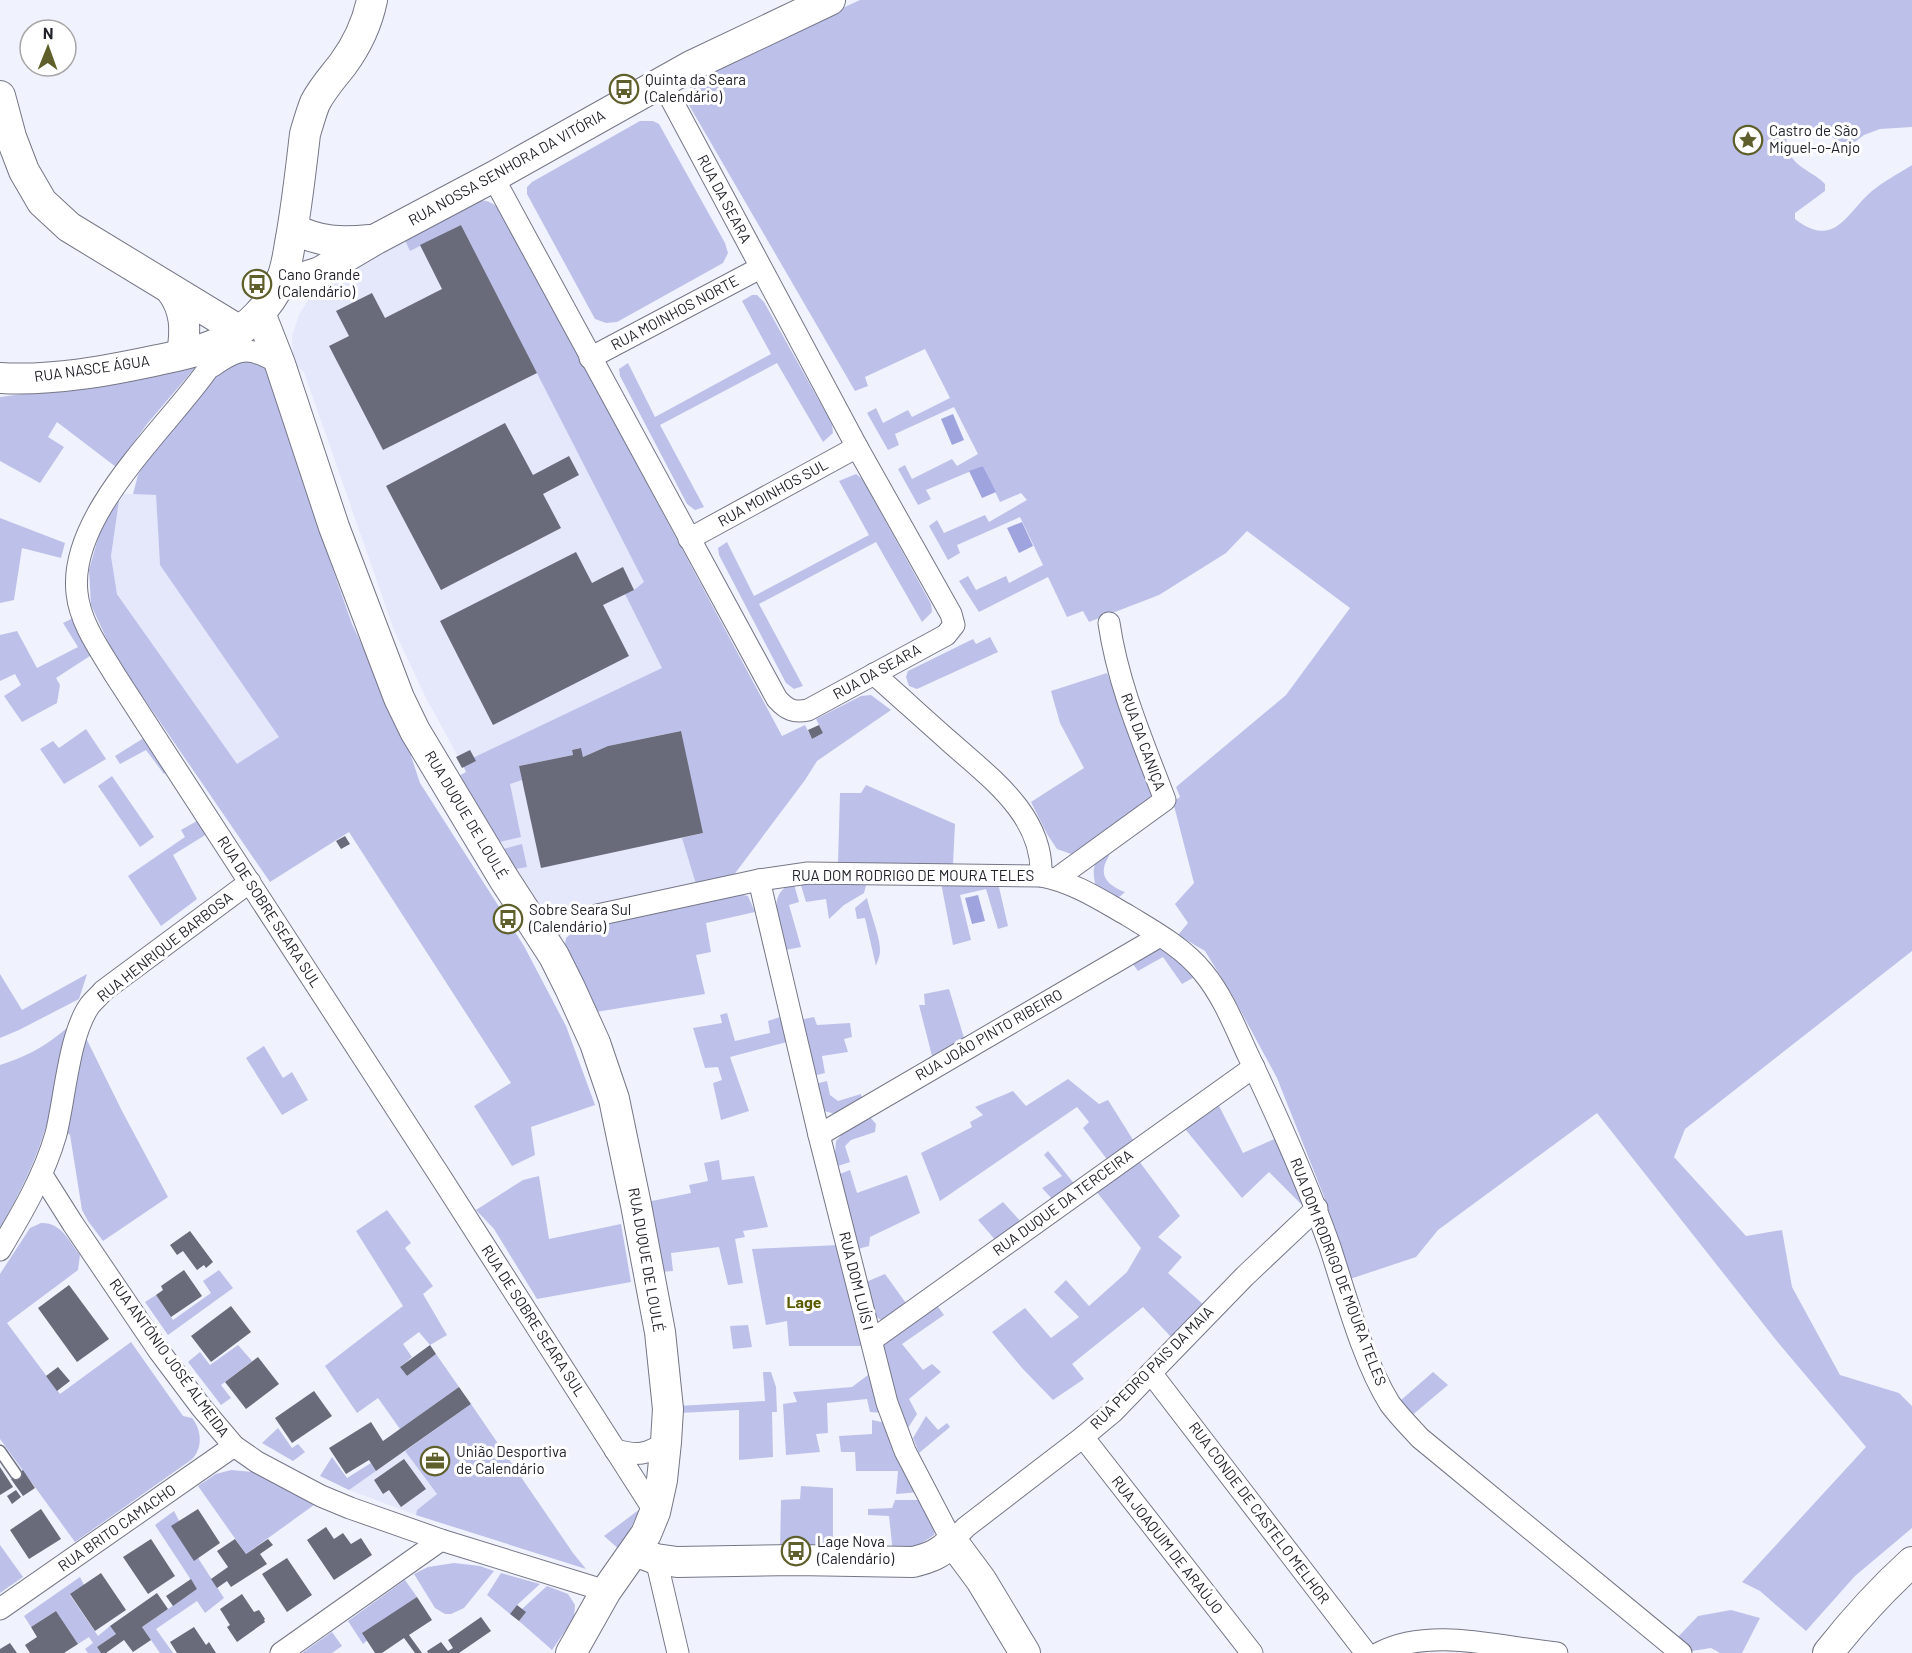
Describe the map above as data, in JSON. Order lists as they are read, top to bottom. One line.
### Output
{"streets":{"street":["RUA NOSSA SENHORA DA VITÓRIA","RUA DA SEARA","RUA MOINHOS NORTE","RUA NASCE ÁGUA","RUA MOINHOS SUL","RUA DA CANIÇA","RUA DUQUE DE LOULÉ","RUA DOM RODRIGO DE MOURA TELES","RUA DE SOBRE SEARA SUL","RUA HENRIQUE BARBOSA","RUA JOÃO PINTO RIBEIRO","RUA DUQUE DA TERCEIRA","RUA DOM LUÍS I","RUA ANTÓNIO JOSÉ ALMEIDA","RUA PEDRO PAIS DA MAIA","RUA CONDE DE CASTELO MELHOR","RUA BRITO CAMACHO","RUA JOAQUIM DE ARAÚJO"]},"crossings":[["RUA NOSSA SENHORA DA VITÓRIA","RUA DA SEARA"],["RUA DA SEARA","RUA MOINHOS NORTE"],["RUA DA SEARA","RUA MOINHOS SUL"],["RUA NASCE ÁGUA","RUA DUQUE DE LOULÉ"],["RUA NASCE ÁGUA","RUA DE SOBRE SEARA SUL"],["RUA DA CANIÇA","RUA DOM RODRIGO DE MOURA TELES"],["RUA DUQUE DE LOULÉ","RUA DOM RODRIGO DE MOURA TELES"],["RUA DUQUE DE LOULÉ","RUA DE SOBRE SEARA SUL"],["RUA DUQUE DE LOULÉ","RUA ANTÓNIO JOSÉ ALMEIDA"],["RUA DOM RODRIGO DE MOURA TELES","RUA JOÃO PINTO RIBEIRO"],["RUA DOM RODRIGO DE MOURA TELES","RUA DUQUE DA TERCEIRA"],["RUA DOM RODRIGO DE MOURA TELES","RUA DOM LUÍS I"],["RUA DOM RODRIGO DE MOURA TELES","RUA PEDRO PAIS DA MAIA"],["RUA DE SOBRE SEARA SUL","RUA HENRIQUE BARBOSA"],["RUA HENRIQUE BARBOSA","RUA ANTÓNIO JOSÉ ALMEIDA"],["RUA JOÃO PINTO RIBEIRO","RUA DOM LUÍS I"],["RUA DUQUE DA TERCEIRA","RUA DOM LUÍS I"],["RUA DOM LUÍS I","RUA PEDRO PAIS DA MAIA"],["RUA ANTÓNIO JOSÉ ALMEIDA","RUA BRITO CAMACHO"],["RUA PEDRO PAIS DA MAIA","RUA CONDE DE CASTELO MELHOR"],["RUA PEDRO PAIS DA MAIA","RUA JOAQUIM DE ARAÚJO"]],"districts":["Lage"],"places":{"bus stop":["Quinta da Seara (Calendário)","Cano Grande (Calendário)","Sobre Seara Sul (Calendário)","Lage Nova (Calendário)"],"place":["Castro de São Miguel-o-Anjo"],"office":["União Desportiva de Calendário"]},"north":"top"}
